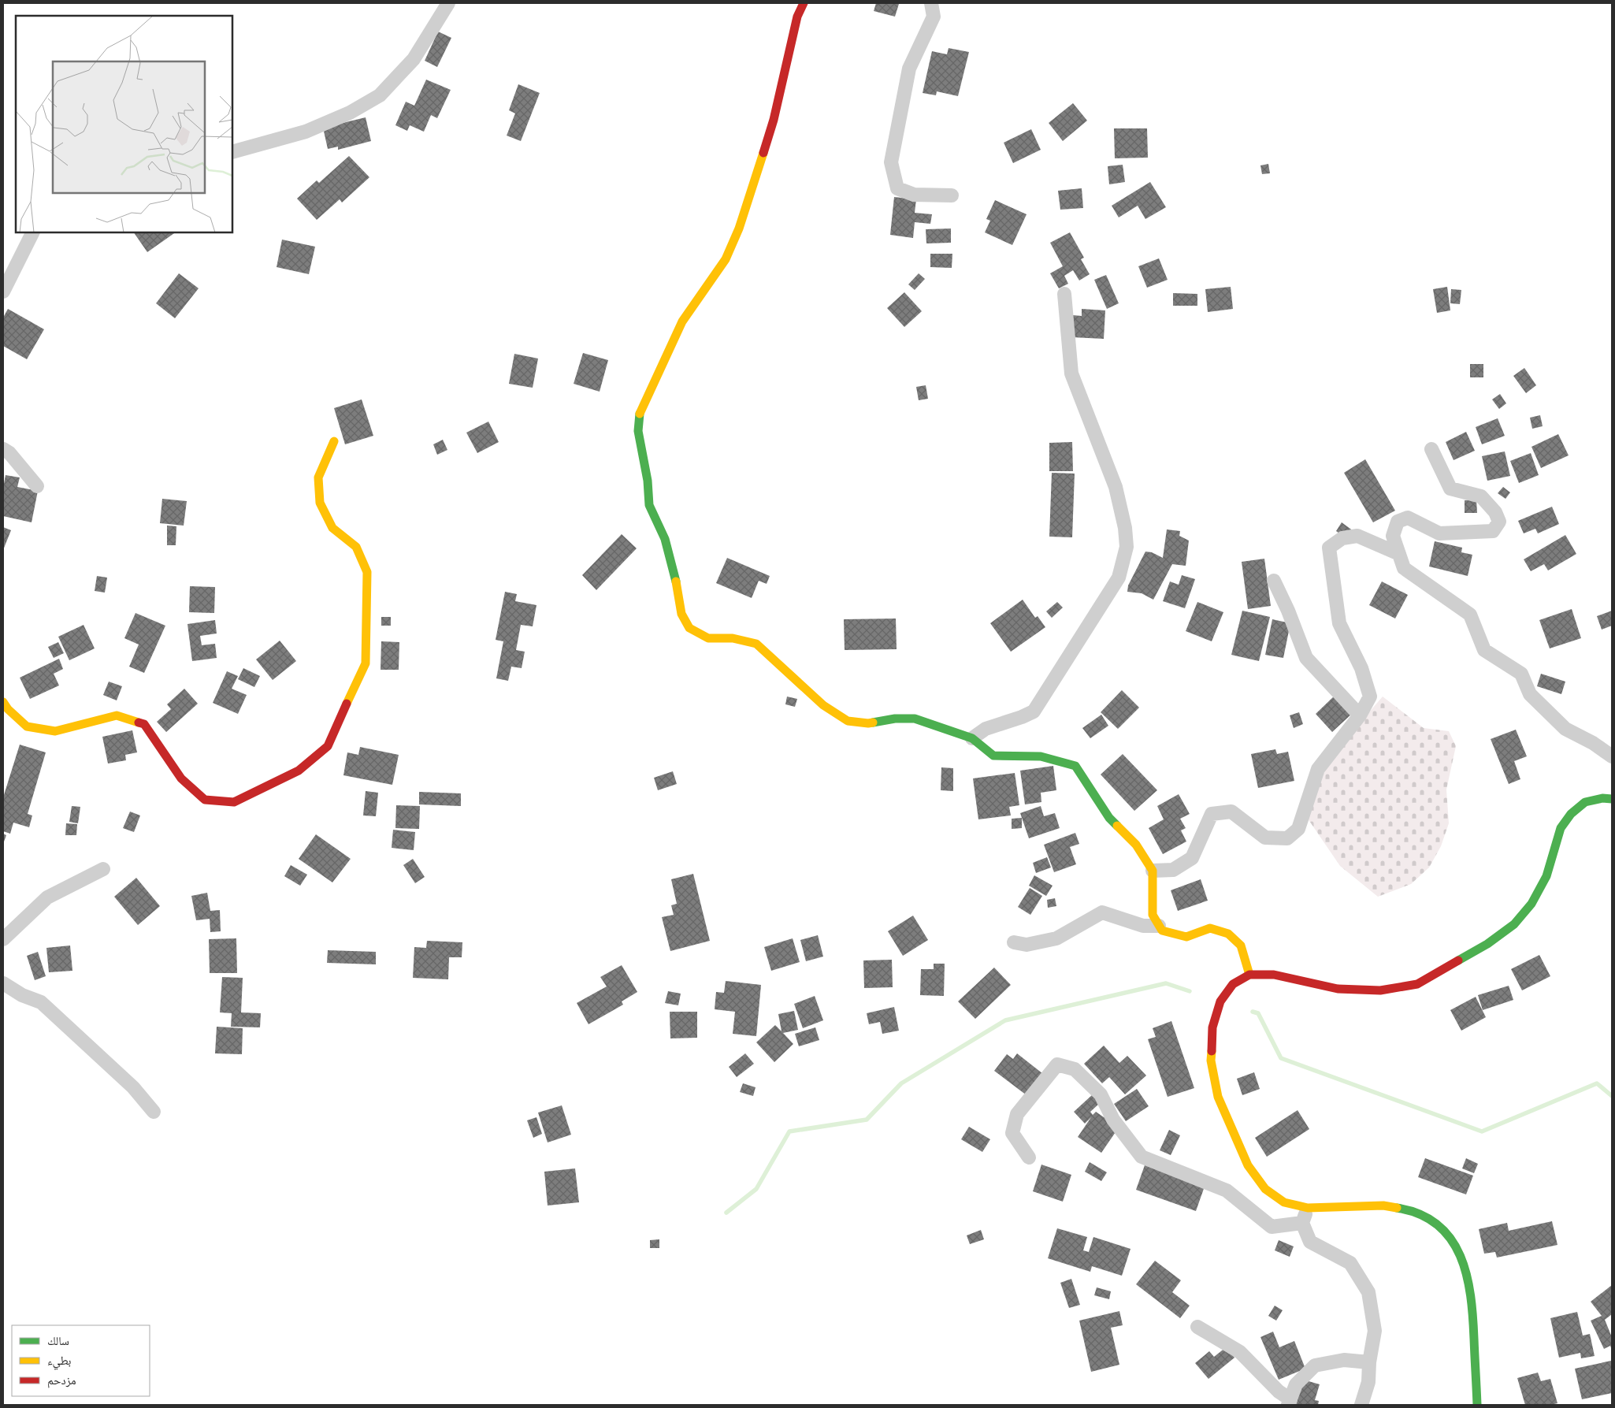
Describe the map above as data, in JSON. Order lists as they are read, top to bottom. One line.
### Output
{"legend":["سالك","بطيء","مزدحم"]}
